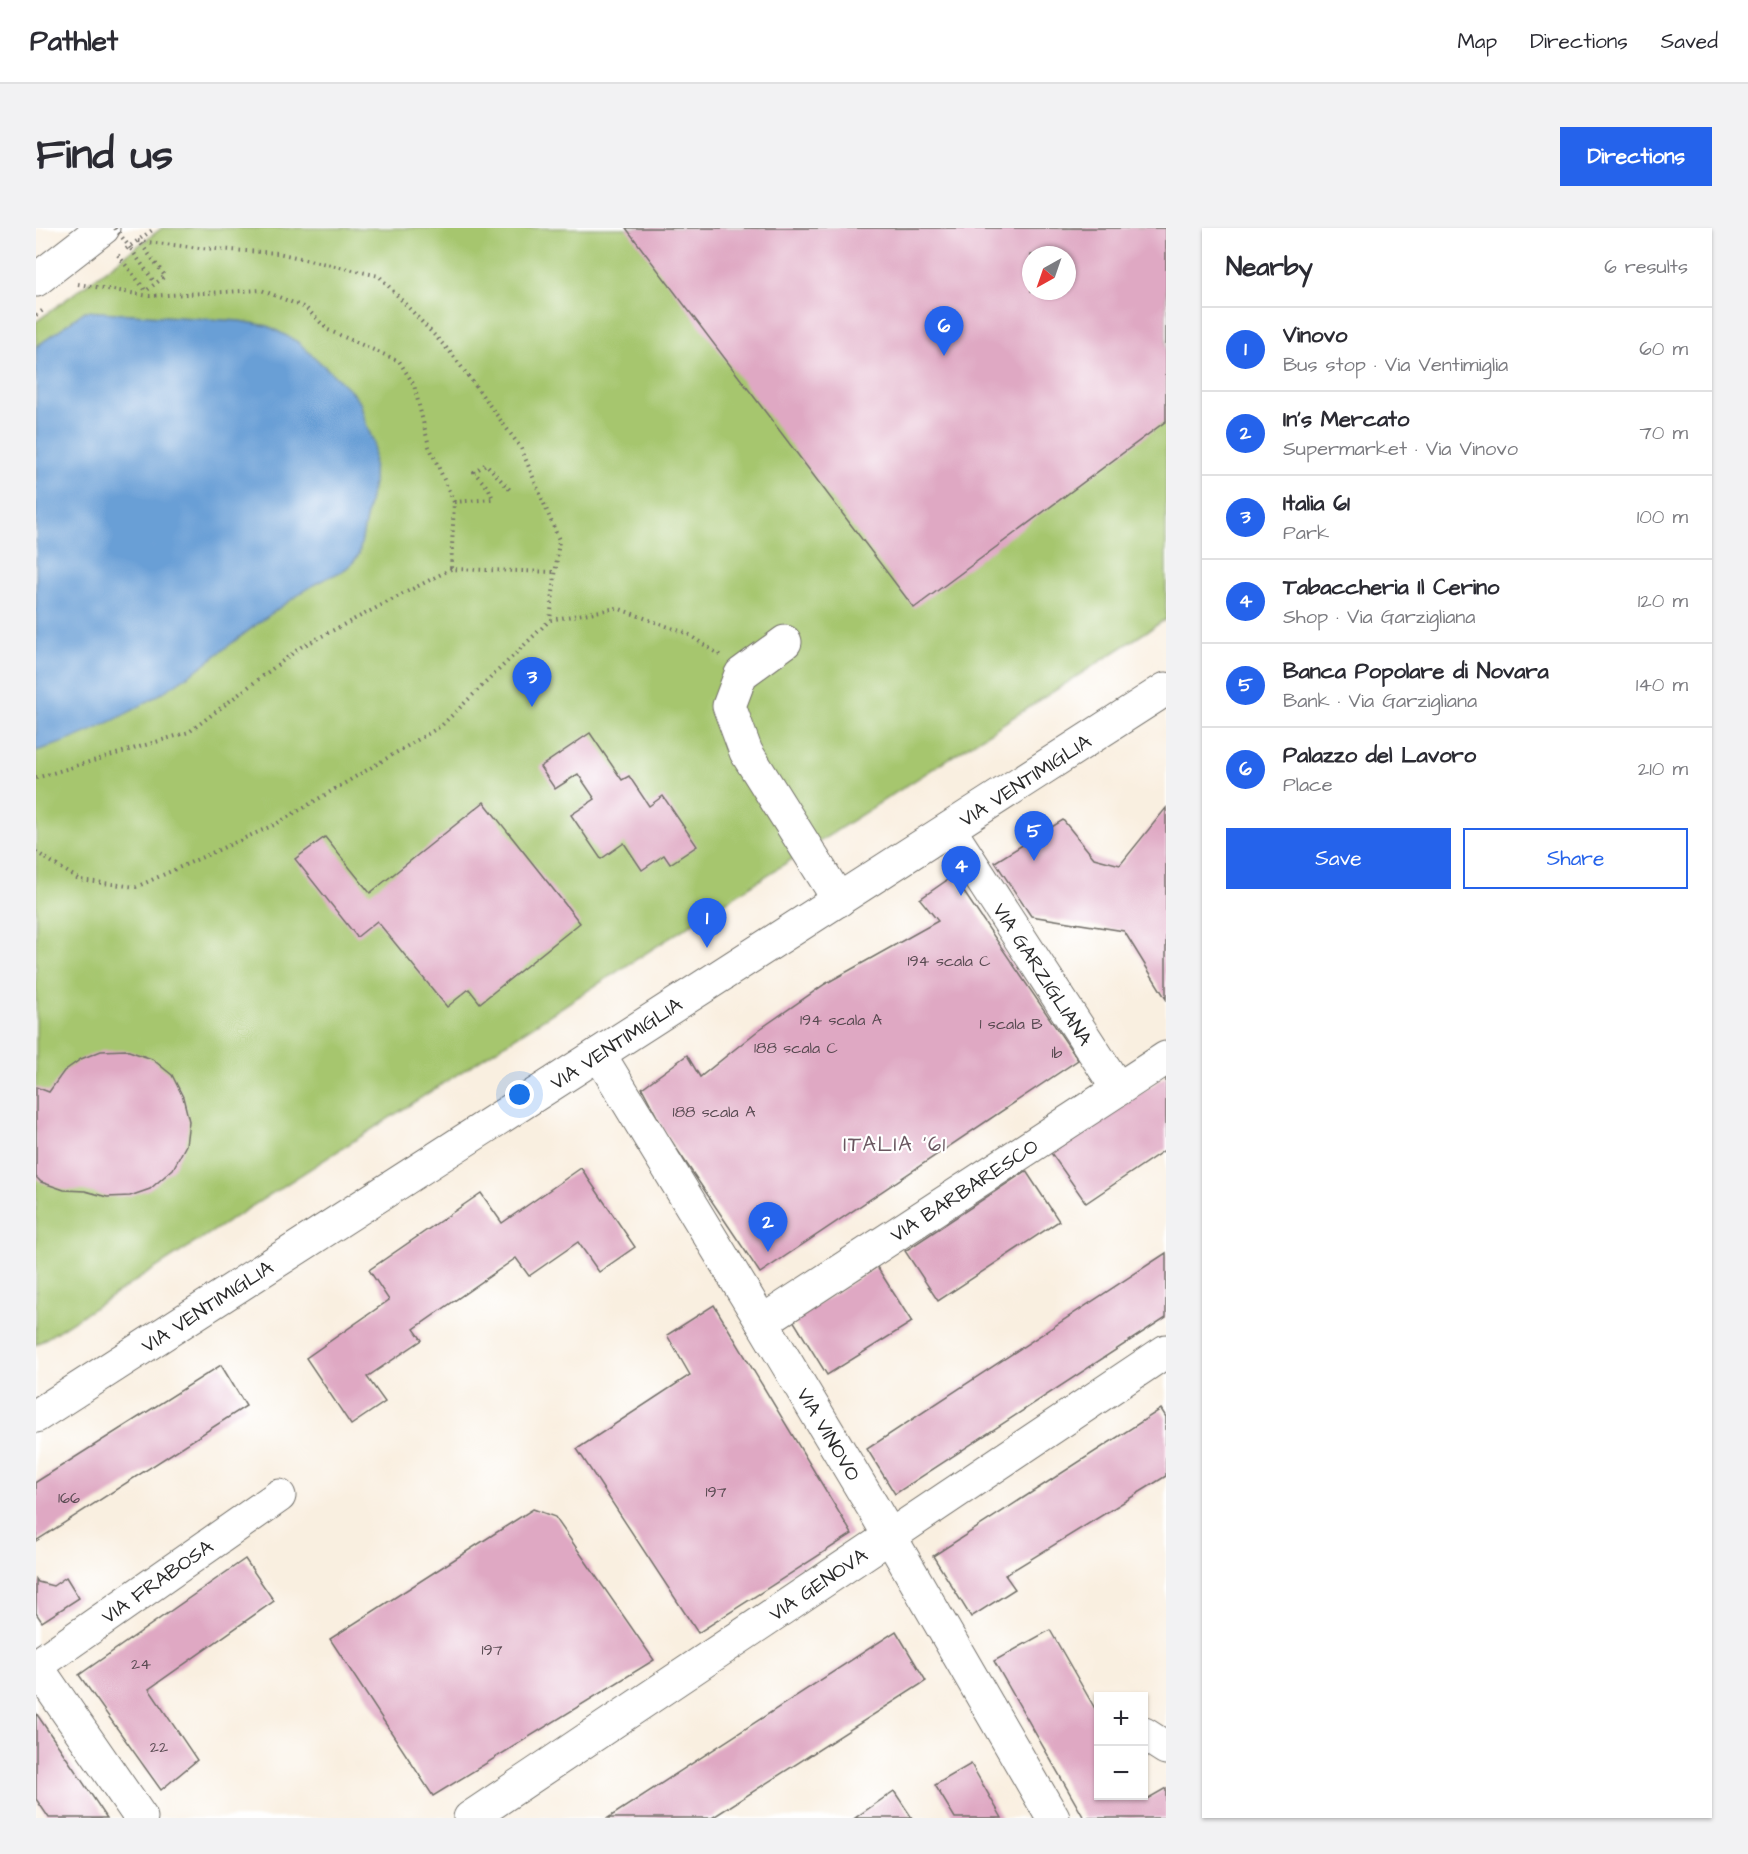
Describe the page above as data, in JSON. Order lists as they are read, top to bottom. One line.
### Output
{"streets":{"street":["VIA VENTIMIGLIA","VIA GARZIGLIANA","VIA BARBARESCO","VIA VINOVO","VIA FRABOSA","VIA GENOVA"]},"crossings":[["VIA VENTIMIGLIA","VIA GARZIGLIANA"],["VIA VENTIMIGLIA","VIA VINOVO"],["VIA GARZIGLIANA","VIA BARBARESCO"],["VIA BARBARESCO","VIA VINOVO"],["VIA VINOVO","VIA GENOVA"]],"districts":["ITALIA '61"],"house_numbers":["194 scala C","194 scala A","1 scala B","188 scala C","1b","188 scala A","197","166","197","24","22"],"north":"bottom left","page":{"header":"Pathlet","nav":["Map","Directions","Saved"],"title":"Find us","buttons":["Directions",["Save","Share"]],"heading":["Nearby","6 results"],"pins":["6","3","5","4","1","2"],"list":[{"mark":"1","name":"Vinovo","note":"Bus stop · Via Ventimiglia","value":"60 m"},{"mark":"2","name":"In's Mercato","note":"Supermarket · Via Vinovo","value":"70 m"},{"mark":"3","name":"Italia 61","note":"Park","value":"100 m"},{"mark":"4","name":"Tabaccheria Il Cerino","note":"Shop · Via Garzigliana","value":"120 m"},{"mark":"5","name":"Banca Popolare di Novara","note":"Bank · Via Garzigliana","value":"140 m"},{"mark":"6","name":"Palazzo del Lavoro","note":"Place","value":"210 m"}],"map_buttons":["+","−"]}}
